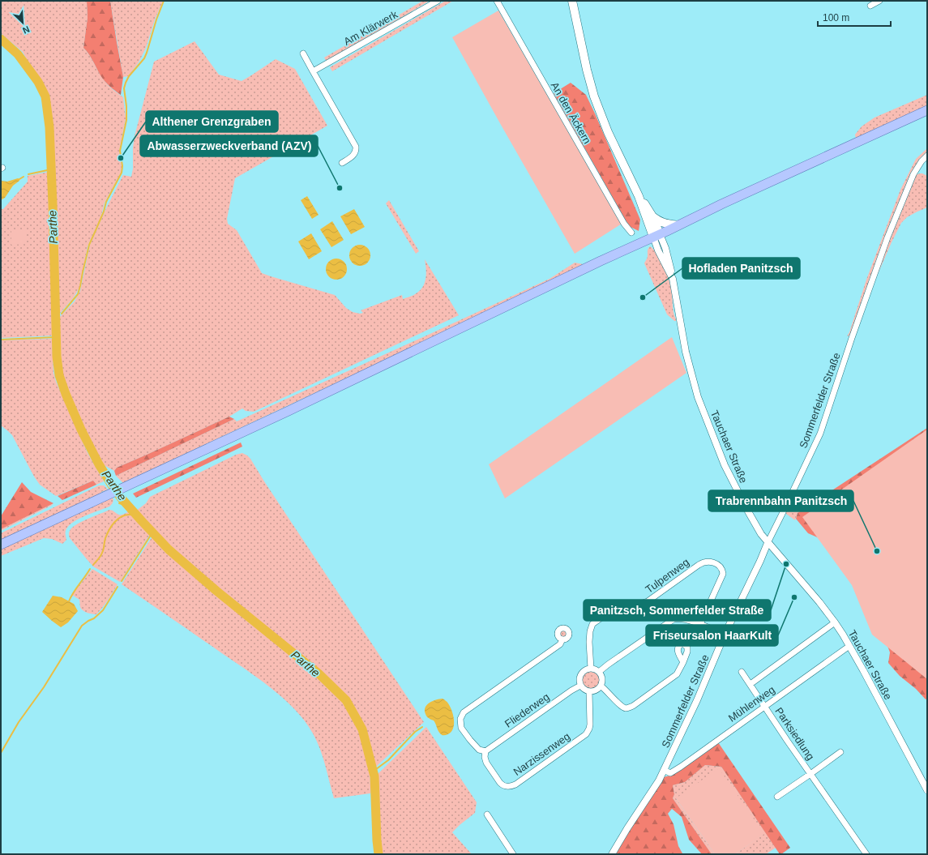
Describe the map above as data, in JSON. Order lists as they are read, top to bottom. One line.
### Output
{"streets":{"street":["Am Klärwerk","An den Äckern","Sommerfelder Straße","Tauchaer Straße","Tulpenweg","Mühlenweg","Fliederweg","Parksiedlung","Narzissenweg"]},"crossings":[["Sommerfelder Straße","Tauchaer Straße"],["Sommerfelder Straße","Mühlenweg"],["Tauchaer Straße","Mühlenweg"],["Tulpenweg","Fliederweg"],["Tulpenweg","Narzissenweg"],["Mühlenweg","Parksiedlung"],["Fliederweg","Narzissenweg"]],"water":["Parthe"],"places":["Althener Grenzgraben","Abwasserzweckverband (AZV)","Hofladen Panitzsch","Trabrennbahn Panitzsch","Panitzsch, Sommerfelder Straße","Friseursalon HaarKult"],"scale_bar":"100 m","north":"bottom right"}
